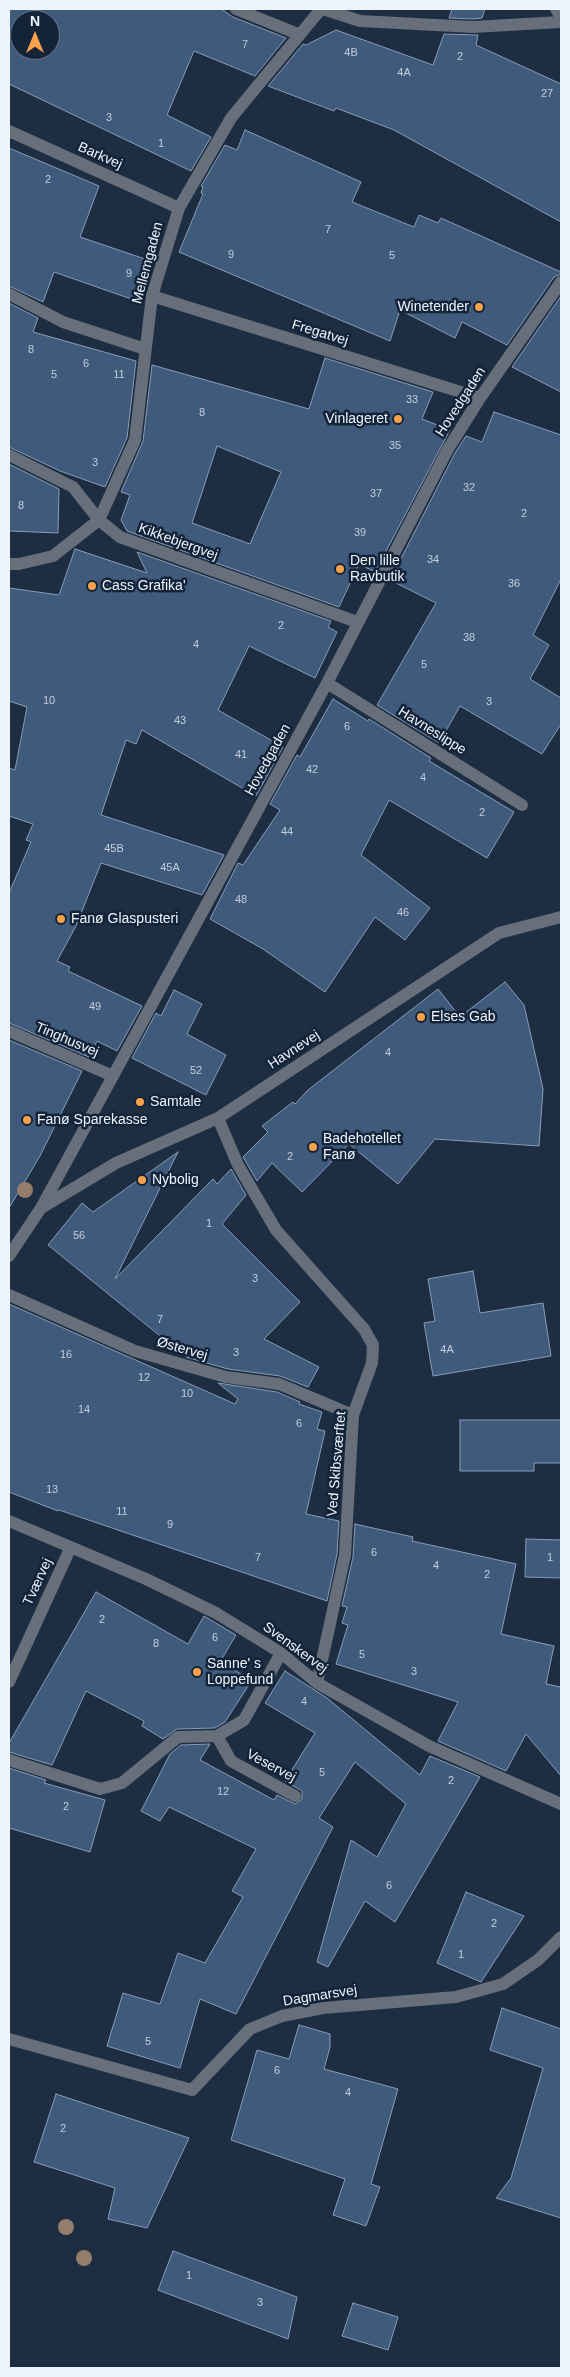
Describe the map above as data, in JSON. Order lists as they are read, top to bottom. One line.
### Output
{"streets":{"street":["Barkvej","Mellemgaden","Fregatvej","Hovedgaden","Kikkebjergvej","Havneslippe","Tinghusvej","Havnevej","Østervej","Ved Skibsværftet","Tværvej","Svenskervej","Veservej","Dagmarsvej"]},"crossings":[["Barkvej","Mellemgaden"],["Mellemgaden","Fregatvej"],["Mellemgaden","Kikkebjergvej"],["Fregatvej","Hovedgaden"],["Hovedgaden","Kikkebjergvej"],["Hovedgaden","Havneslippe"],["Hovedgaden","Tinghusvej"],["Hovedgaden","Havnevej"],["Havnevej","Ved Skibsværftet"],["Østervej","Ved Skibsværftet"],["Ved Skibsværftet","Svenskervej"],["Tværvej","Svenskervej"]],"places":["Winetender","Vinlageret","Den lille Ravbutik","Cass Grafika'","Fanø Glaspusteri","Elses Gab","Samtale","Fanø Sparekasse","Badehotellet Fanø","Nybolig","Sanne' s Loppefund"],"house_numbers":["7","4B","2","4A","27","3","1","2","7","9","5","9","8","6","5","11","33","8","35","3","32","37","8","2","39","34","36","2","38","4","5","10","3","43","6","41","42","4","2","44","45B","45A","48","46","49","4","52","2","1","56","3","7","4A","3","16","12","10","14","6","13","11","9","6","7","1","4","2","2","6","8","5","3","4","5","2","12","2","6","2","1","5","6","4","2","1","3"],"north":"top"}
